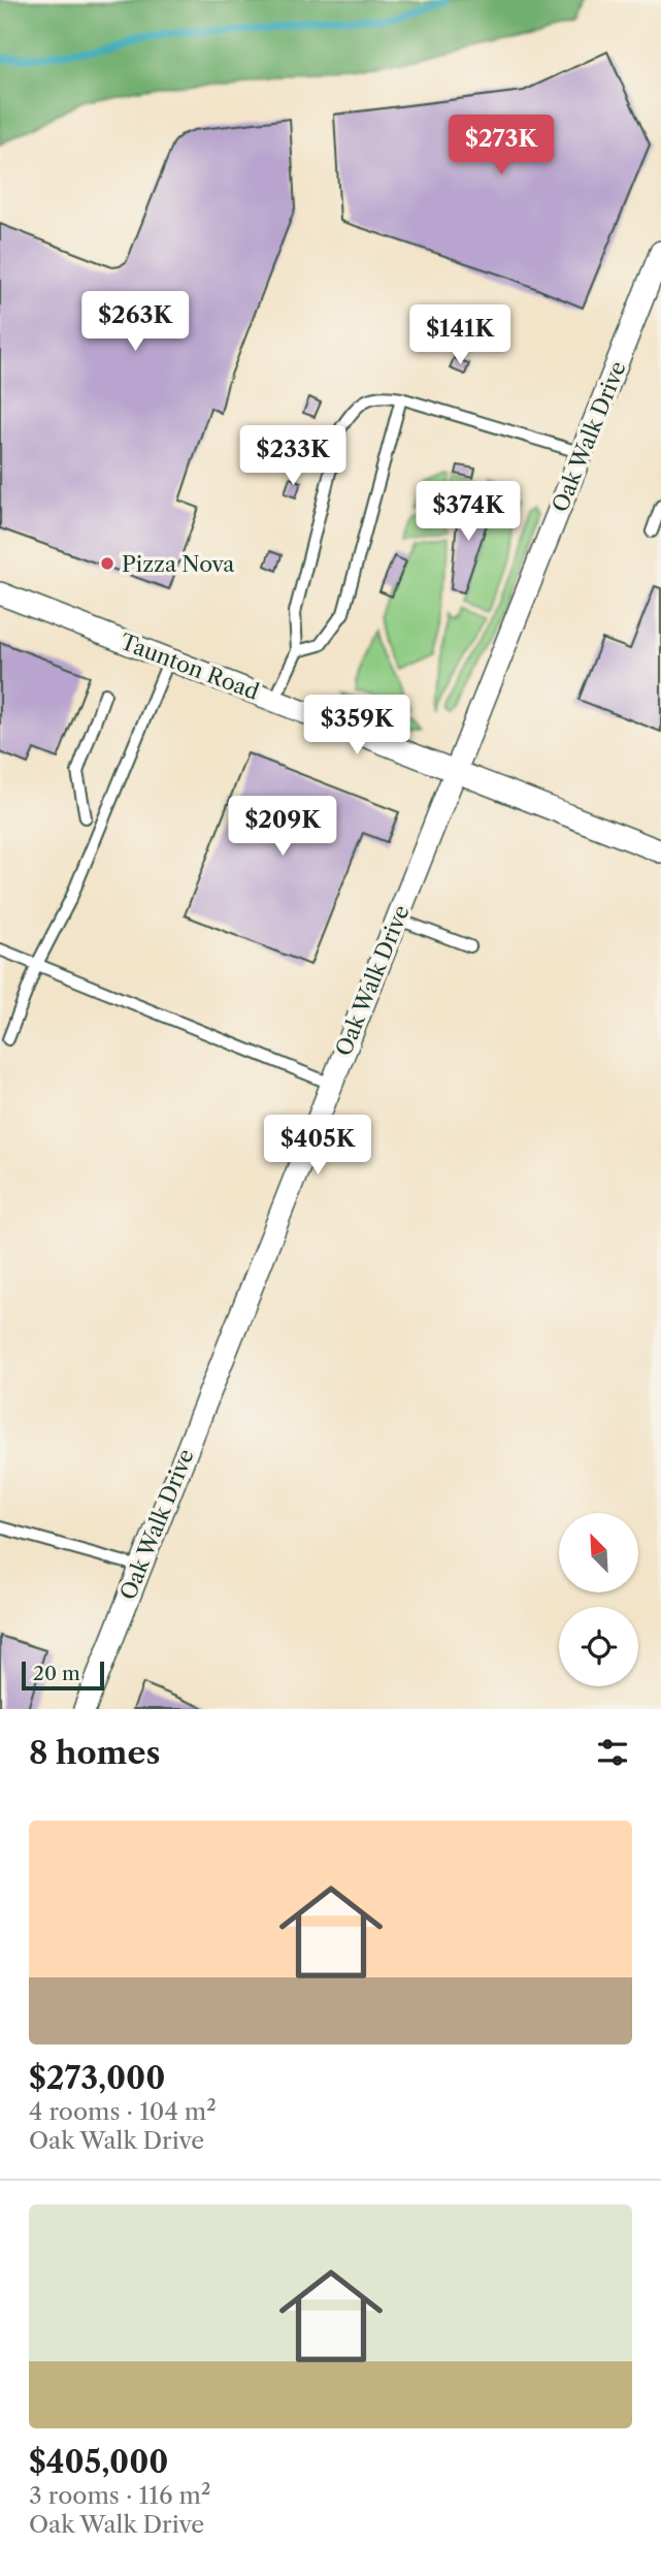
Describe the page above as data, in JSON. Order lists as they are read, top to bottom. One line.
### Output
{"streets":{"street":["Oak Walk Drive","Taunton Road"]},"crossings":[["Oak Walk Drive","Taunton Road"]],"places":["Pizza Nova"],"scale_bar":"20 m","north":"top left","page":{"price":["$273K","$263K","$141K","$233K","$374K","$359K","$209K","$405K"],"scale":"20 m","heading":"8 homes","list":[{"name":"$273,000","note":"4 rooms · 104 m² · Oak Walk Drive"},{"name":"$405,000","note":"3 rooms · 116 m² · Oak Walk Drive"}]}}
